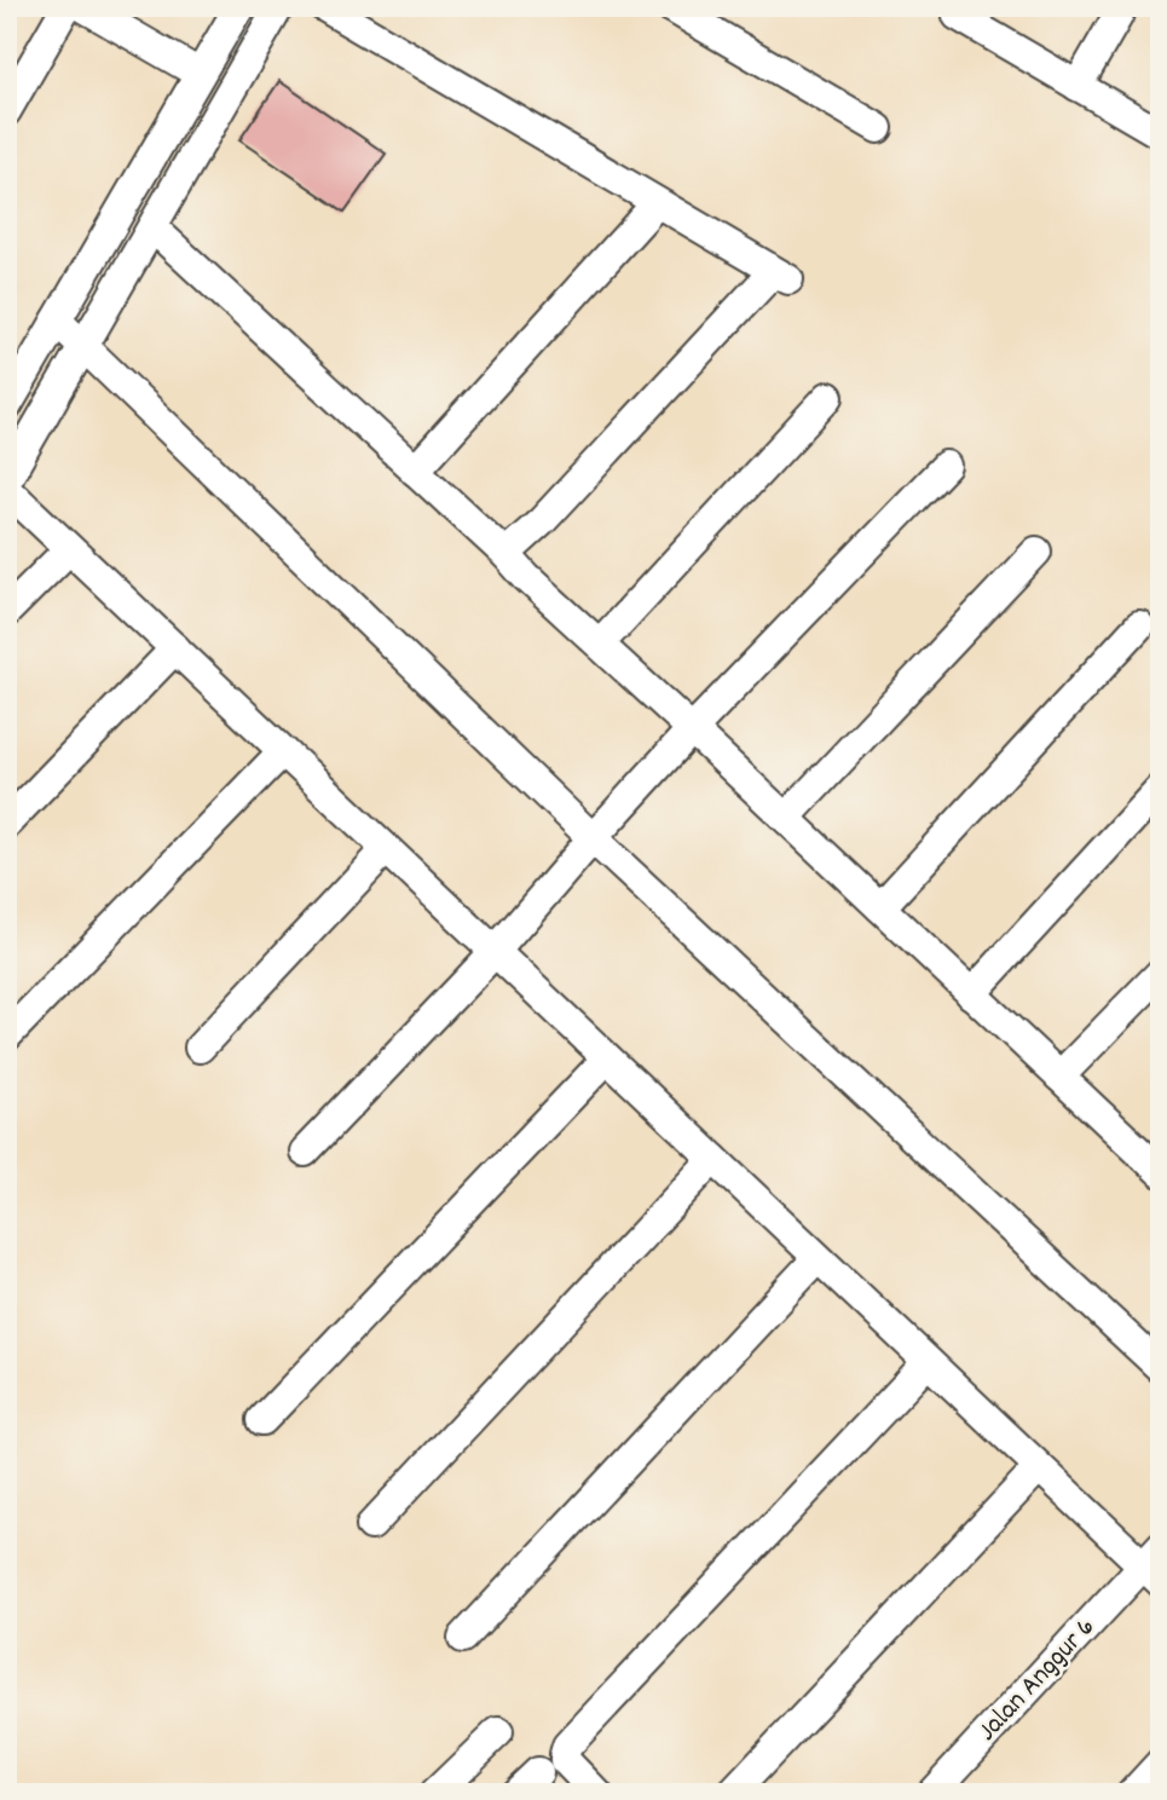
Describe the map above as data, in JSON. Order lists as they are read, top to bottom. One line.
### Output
{"streets":{"street":["Jalan Anggur 6"]}}
